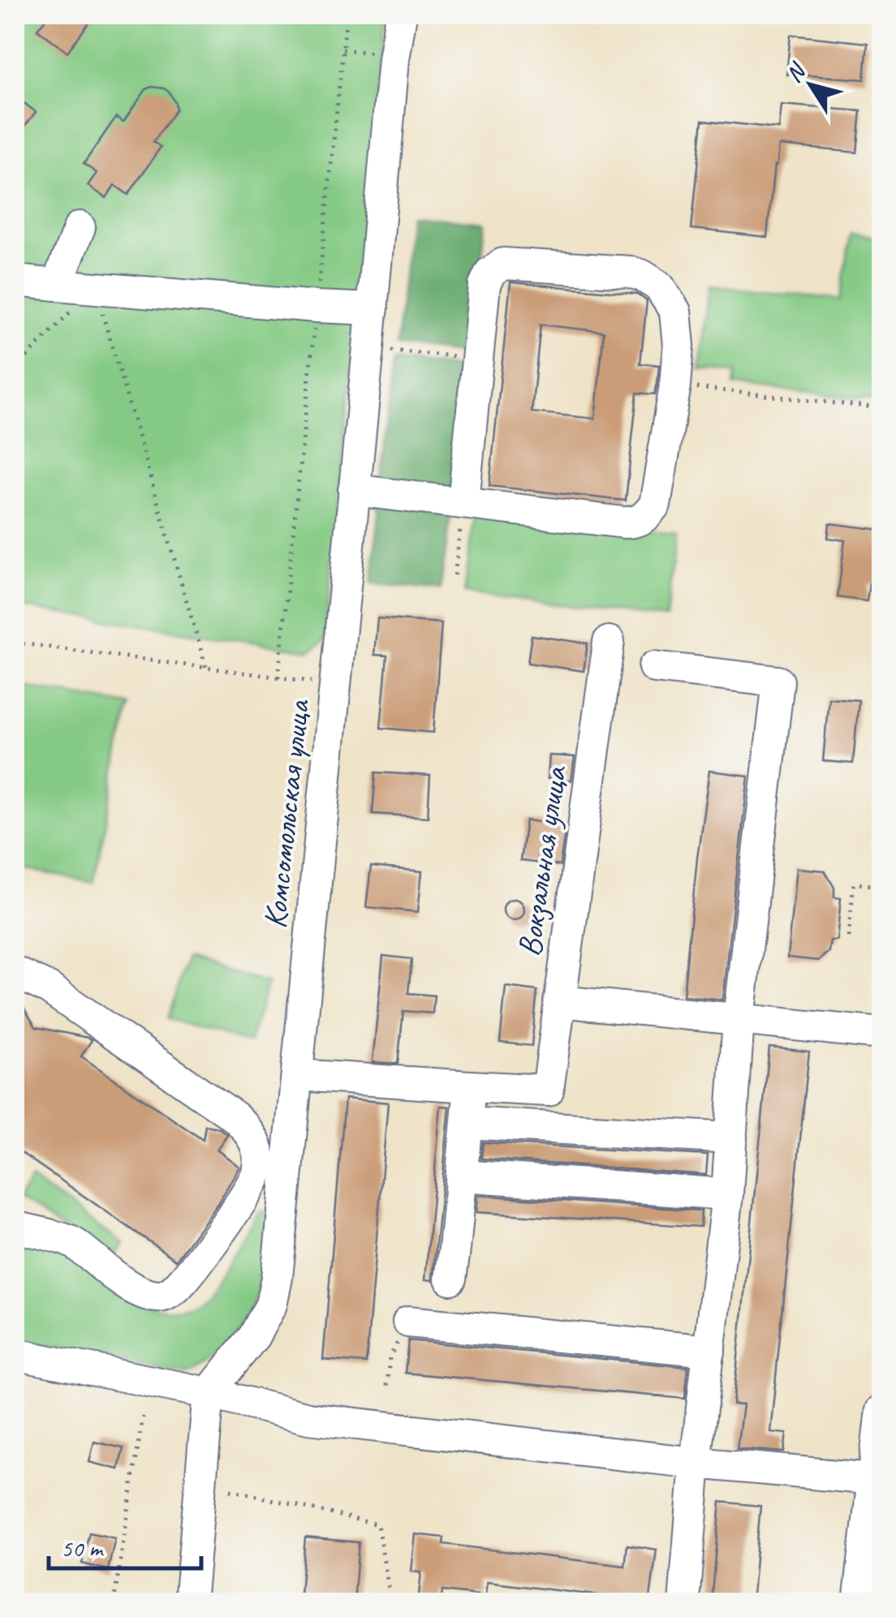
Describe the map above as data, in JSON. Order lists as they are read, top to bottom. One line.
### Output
{"streets":{"street":["Комсомольская улица","Вокзальная улица"]},"scale_bar":"50 m","north":"top left"}
